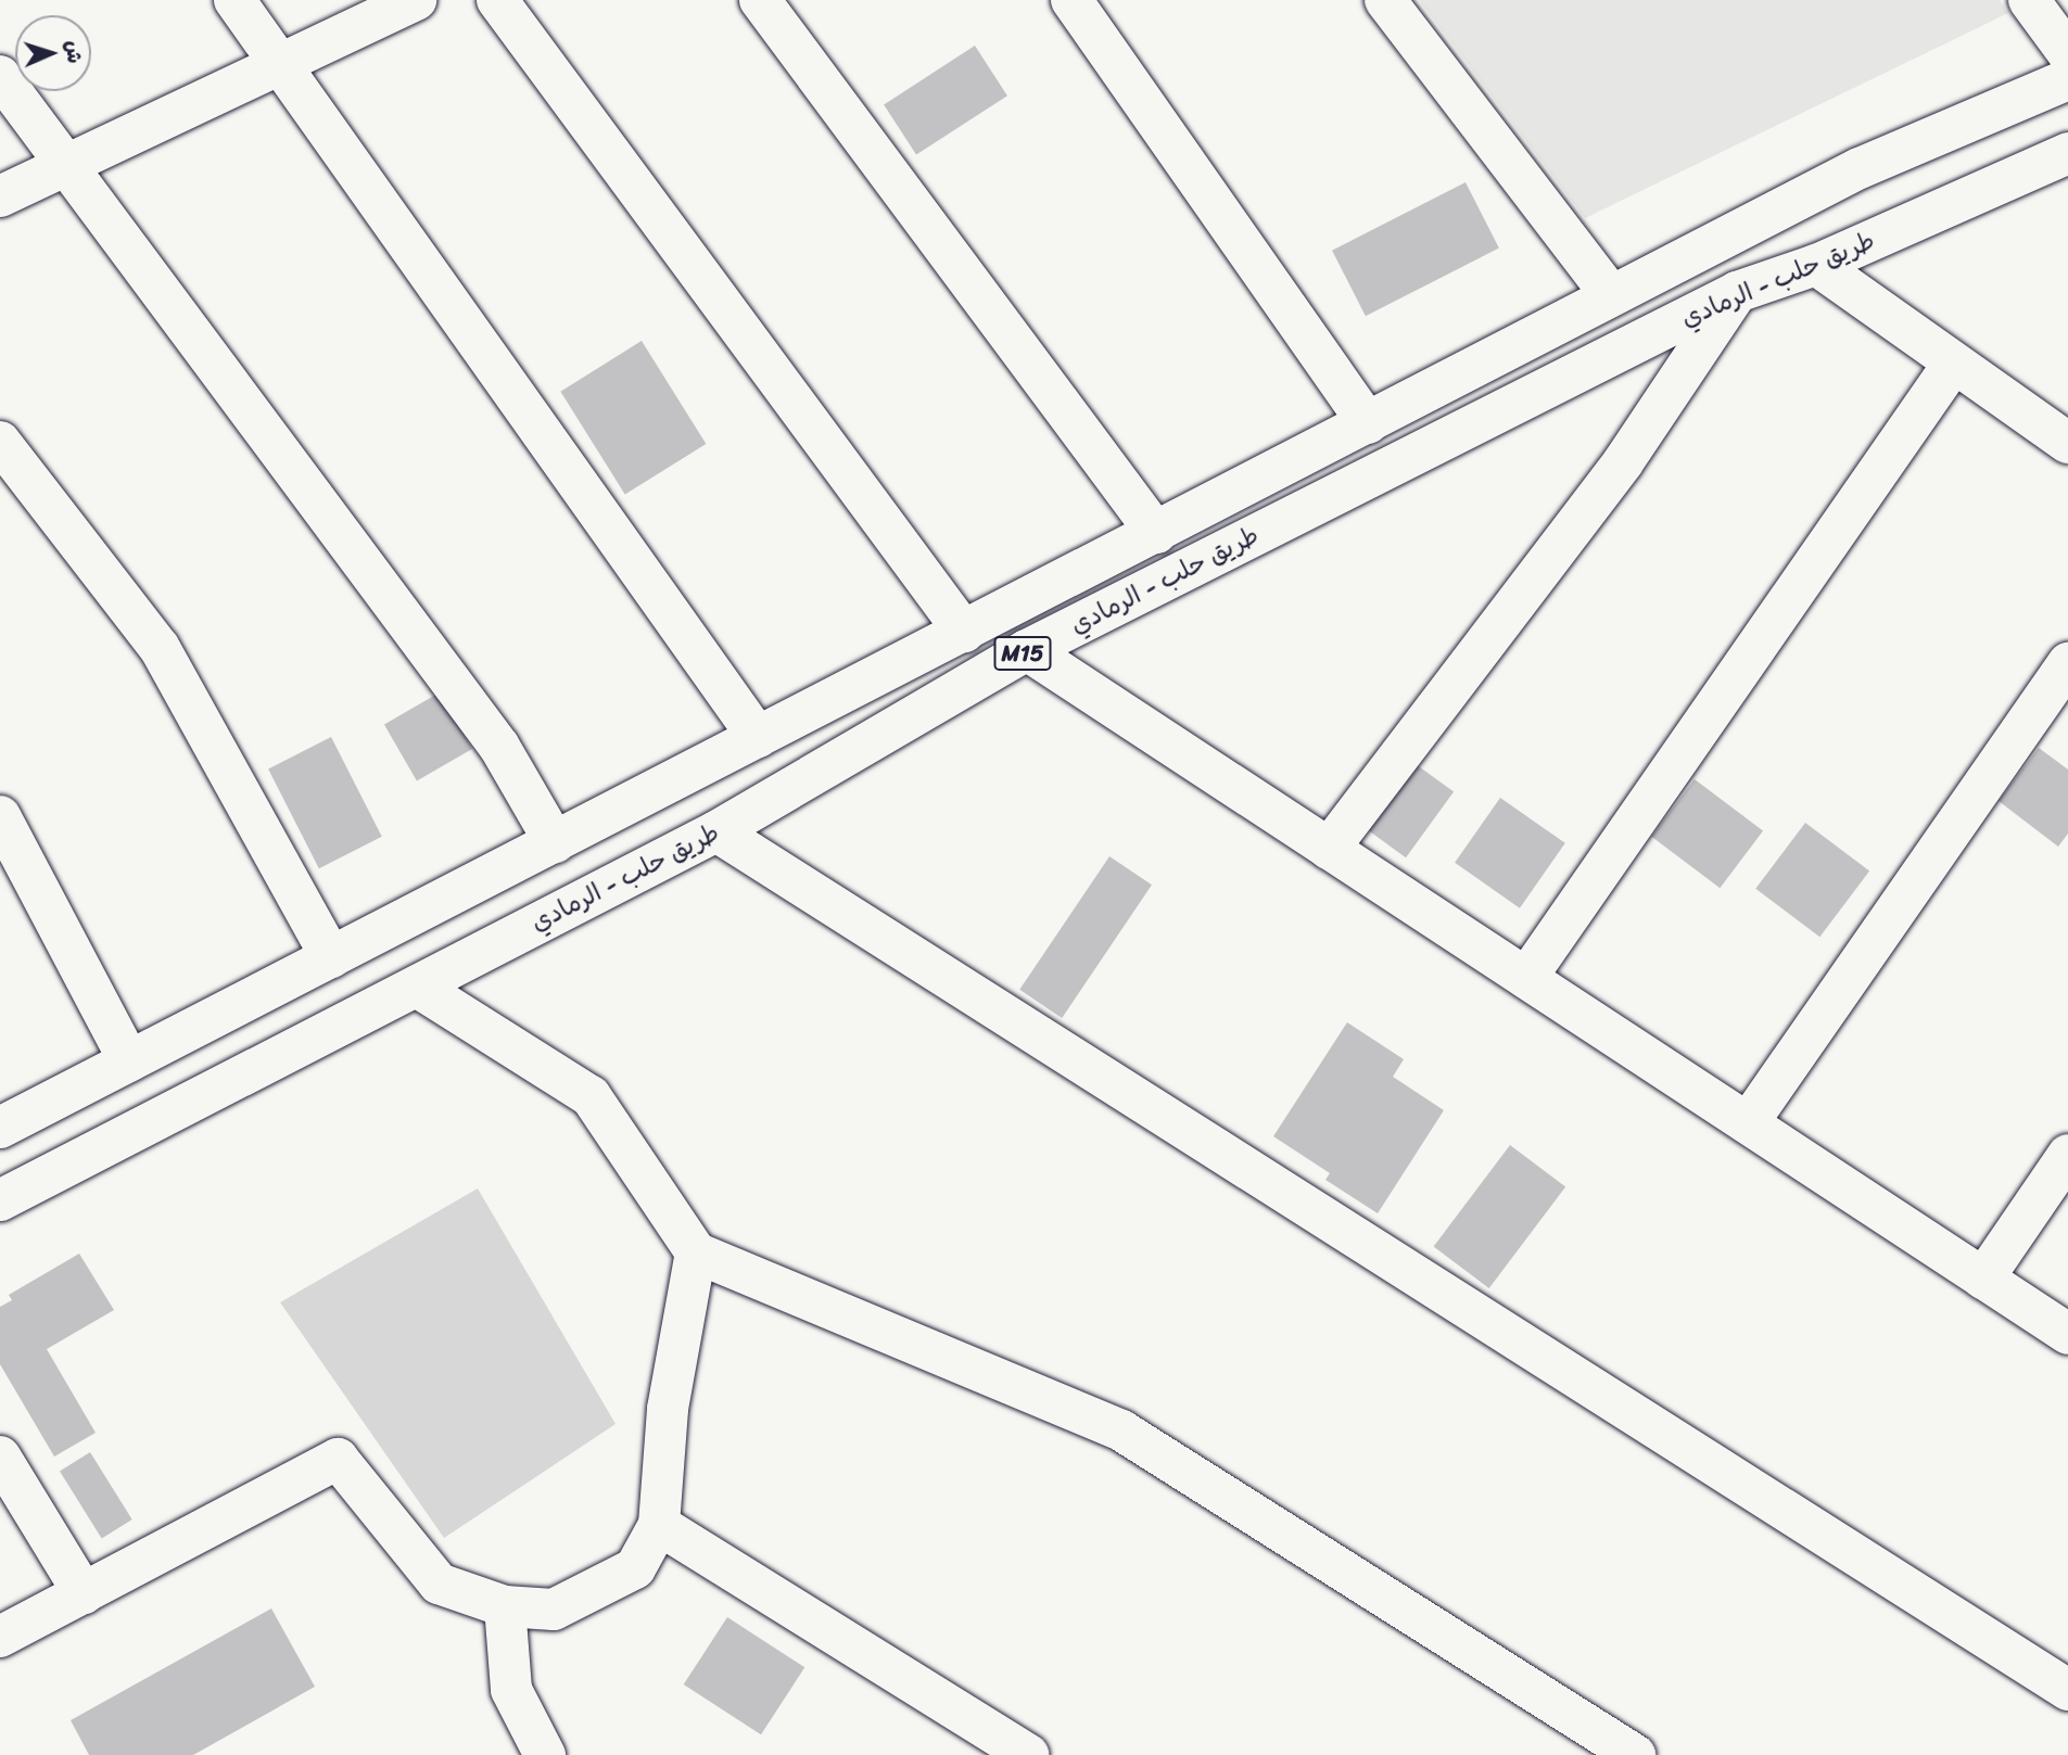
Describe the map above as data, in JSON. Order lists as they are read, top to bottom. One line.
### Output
{"streets":{"main road":["طريق حلب - الرمادي","M15"]},"north":"right"}
